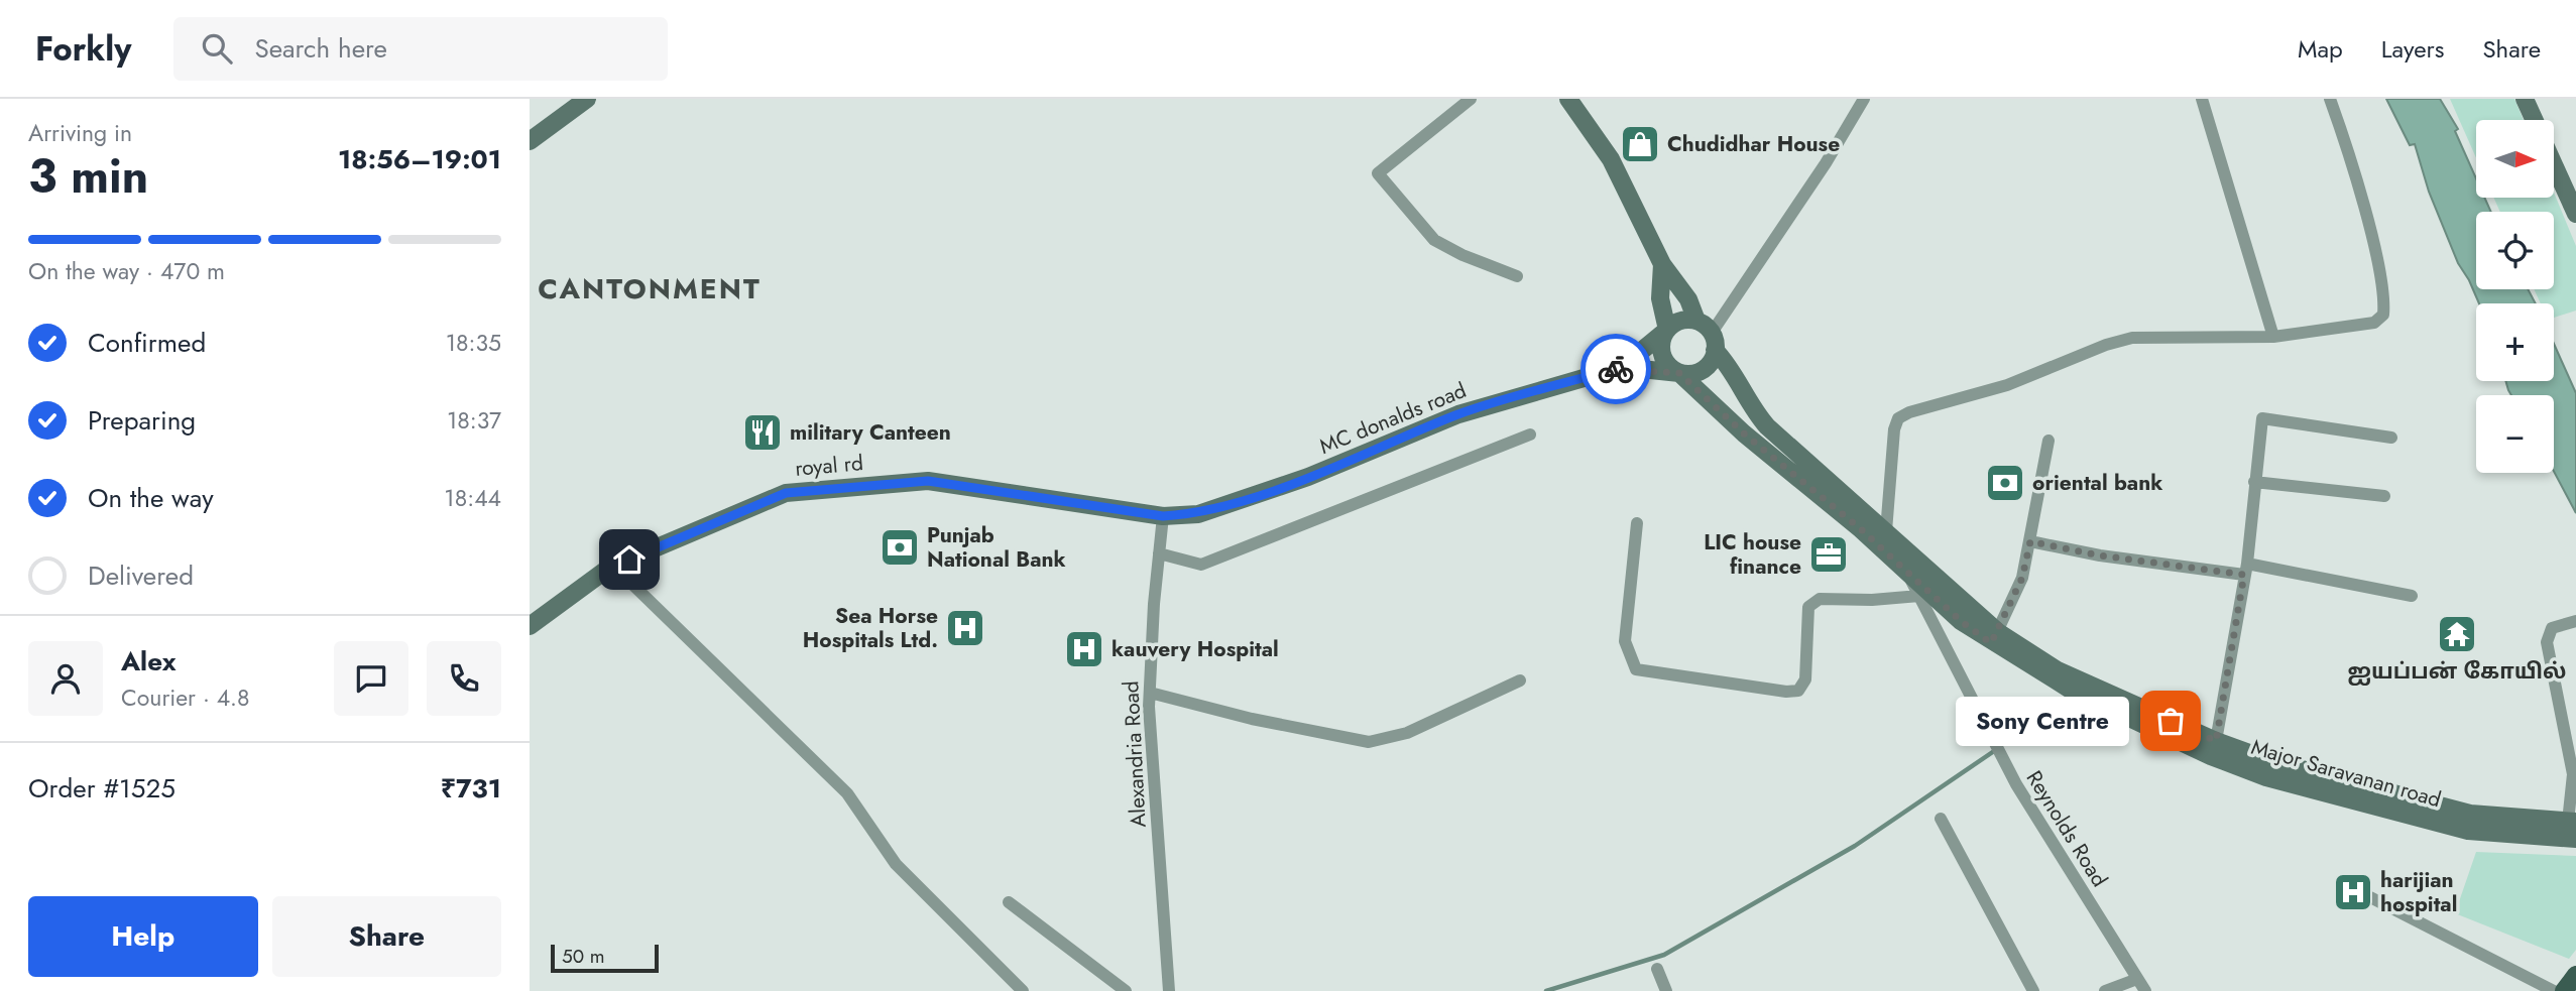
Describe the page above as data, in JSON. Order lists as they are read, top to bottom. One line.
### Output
{"streets":{"main road":["MC donalds road","royal rd","Major Saravanan road"],"street":["Alexandria Road","Reynolds Road"]},"crossings":[["MC donalds road","royal rd"],["MC donalds road","Alexandria Road"],["MC donalds road","Major Saravanan road"],["royal rd","Alexandria Road"],["Major Saravanan road","Reynolds Road"]],"districts":["CANTONMENT"],"places":{"shop":["Chudidhar House"],"restaurant":["military Canteen"],"bank":["oriental bank","Punjab National Bank"],"office":["LIC house finance"],"hospital":["Sea Horse Hospitals Ltd.","kauvery Hospital","harijian hospital"],"temple":["ஐயப்பன் கோயில்"],"other":["Sony Centre"]},"scale_bar":"50 m","north":"right","page":{"header":"Forkly","search":"Search here","nav":["Map","Layers","Share"],"heading":["3 min","Arriving in","18:56–19:01"],"panel":["Alex","Courier · 4.8","Order #1525","₹731"],"map_buttons":["+","−"],"bar":"On the way · 470 m","list":[["Confirmed","18:35"],["Preparing","18:37"],["On the way","18:44"],"Delivered"],"bubble":"Sony Centre","buttons":["Help","Share"],"scale":"50 m"}}
